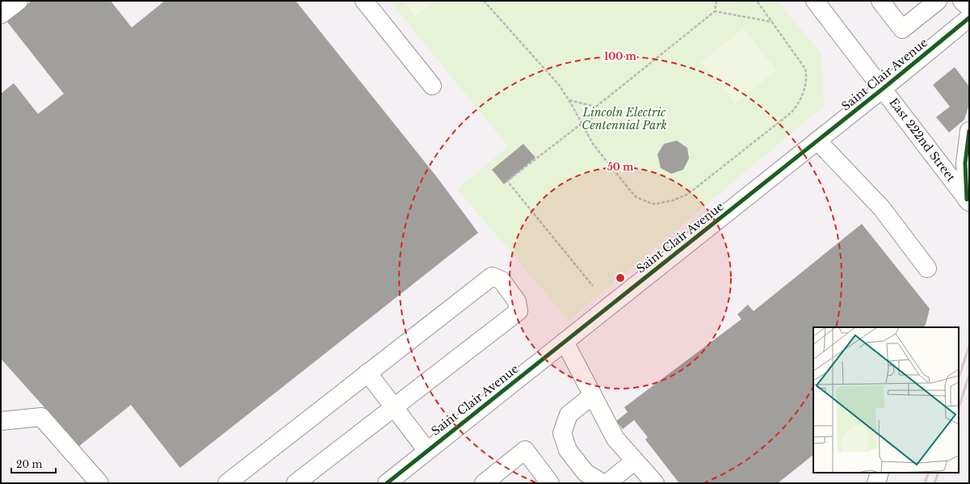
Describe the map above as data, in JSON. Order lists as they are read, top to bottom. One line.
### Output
{"streets":{"street":["Saint Clair Avenue","East 222nd Street"]},"crossings":[["Saint Clair Avenue","East 222nd Street"]],"parks":["Lincoln Electric Centennial Park"],"scale_bar":"20 m","rings":["100 m","50 m"]}
